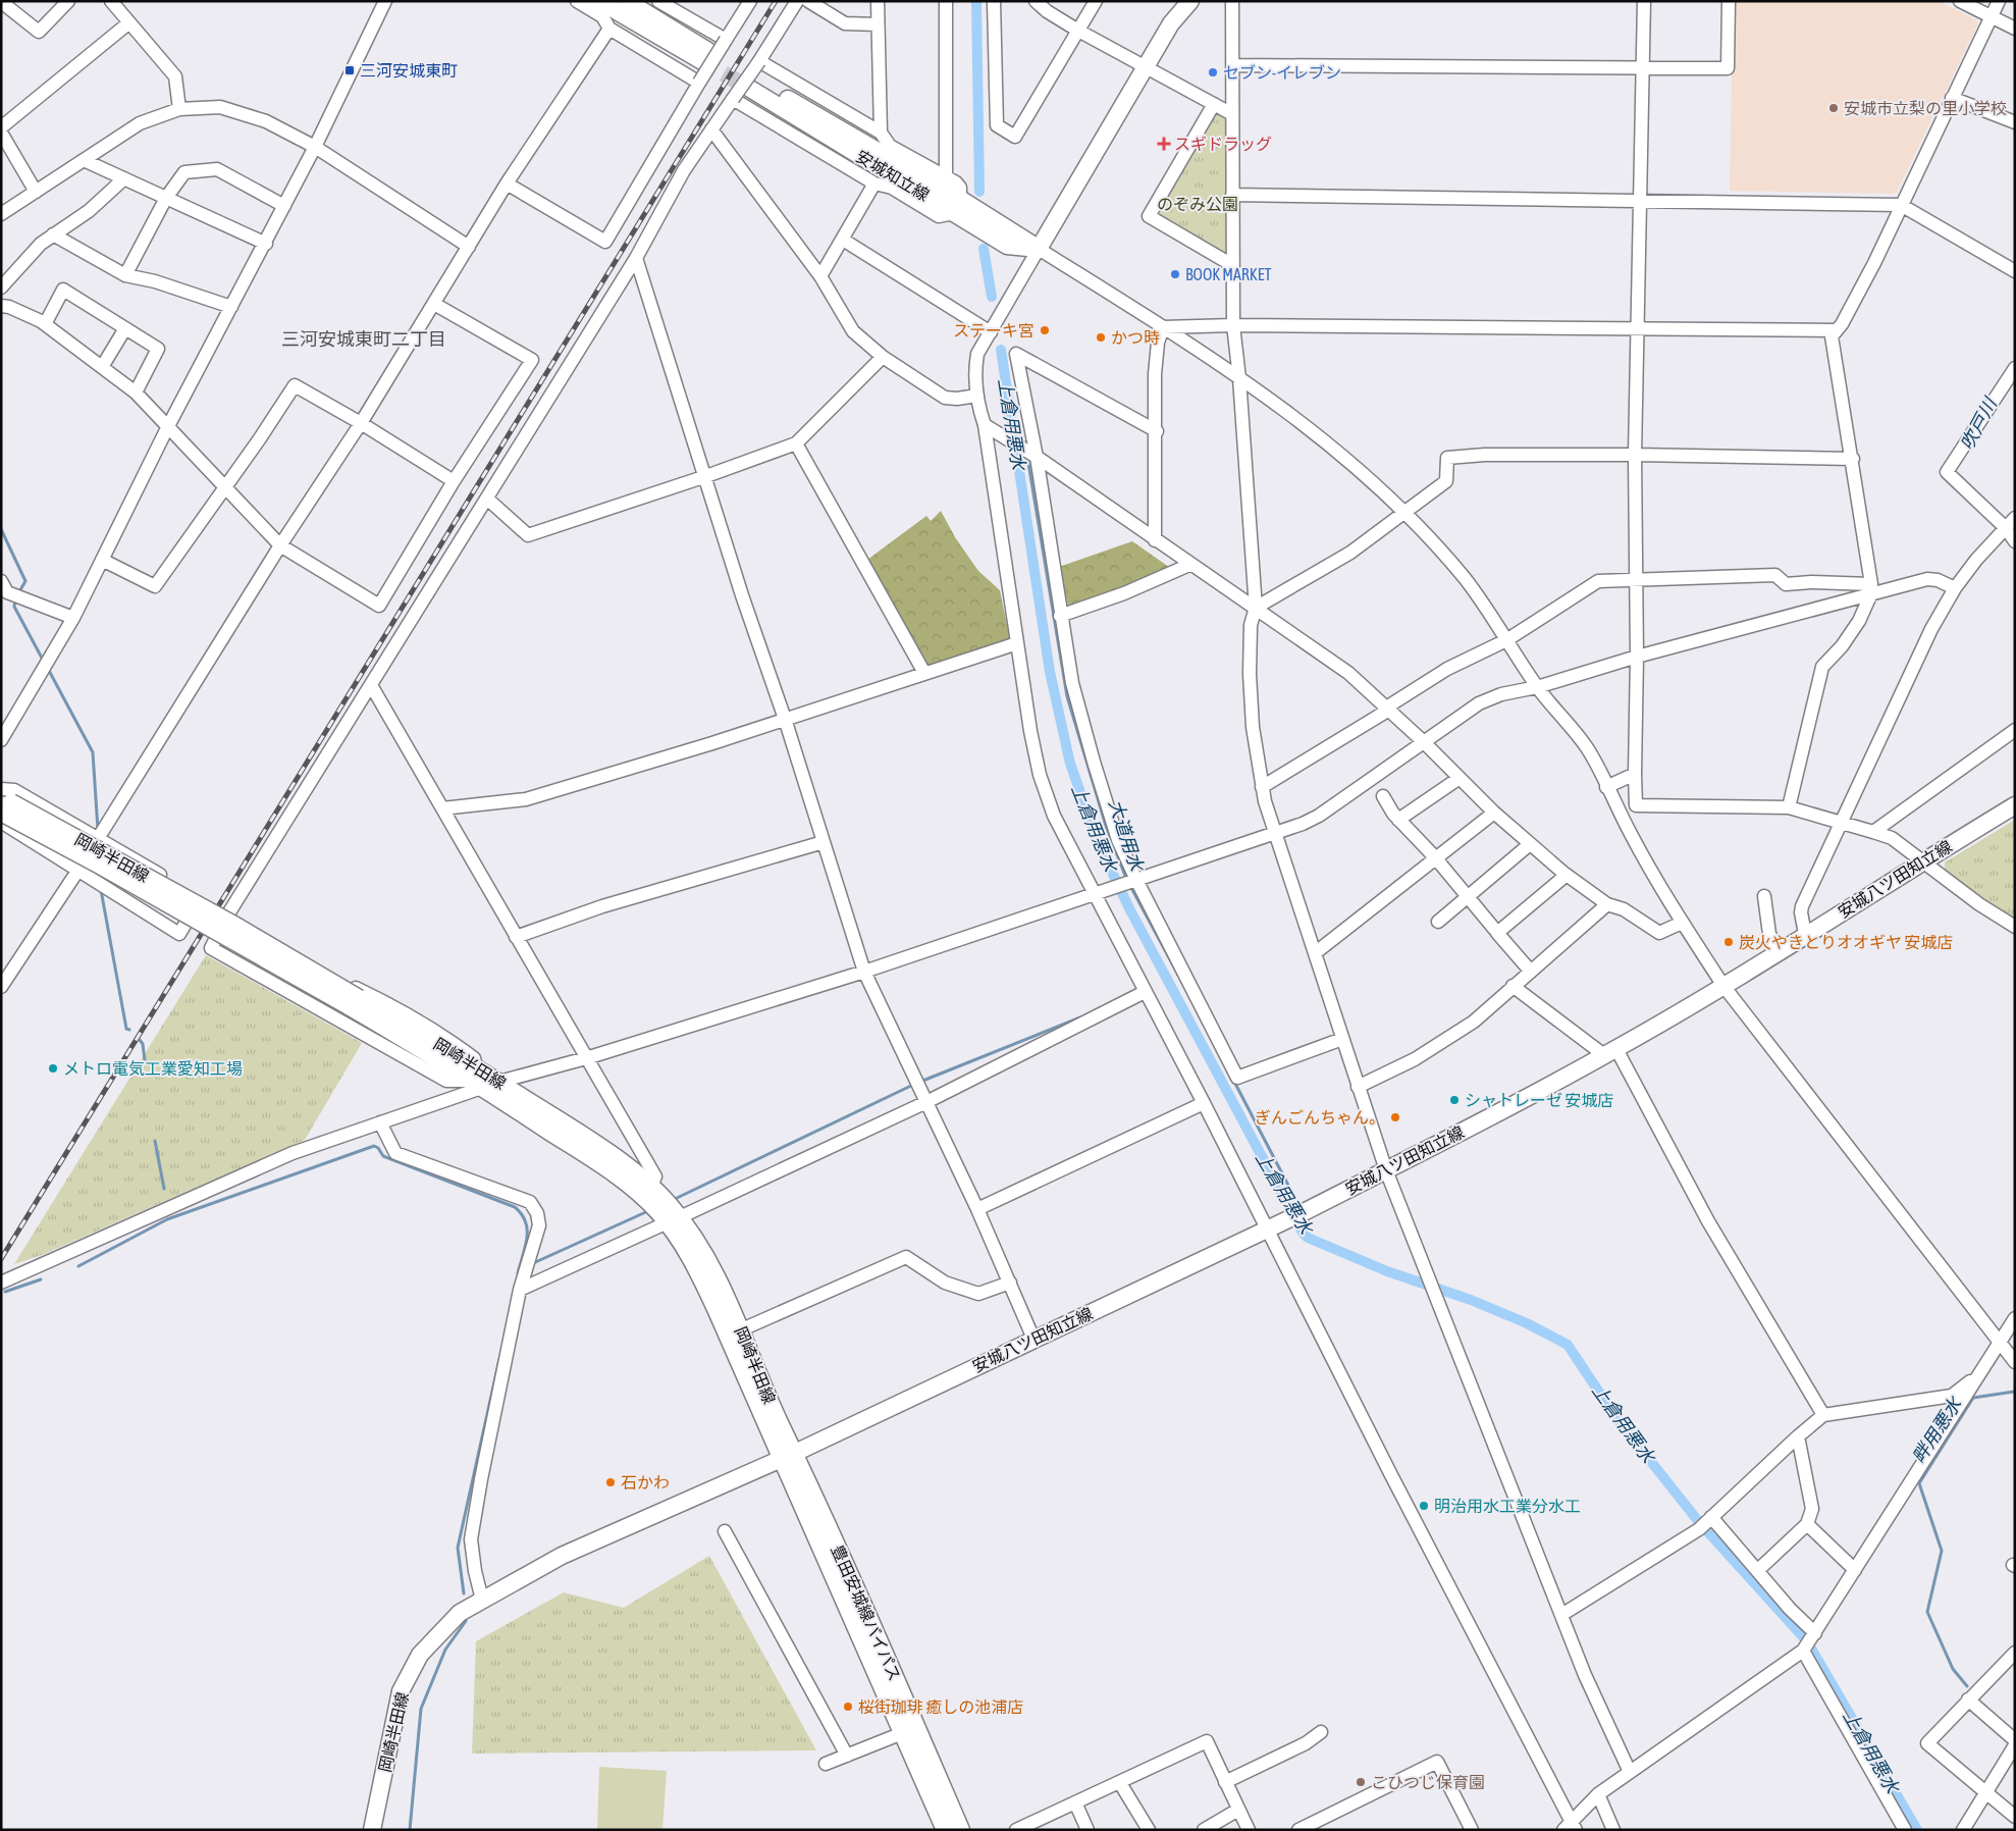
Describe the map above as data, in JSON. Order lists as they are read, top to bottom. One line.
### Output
{"streets":{"main road":["安城知立線","岡崎半田線","安城八ツ田知立線","豊田安城線バイパス"]},"crossings":[["岡崎半田線","安城八ツ田知立線"],["岡崎半田線","豊田安城線バイパス"],["安城八ツ田知立線","豊田安城線バイパス"]],"districts":["三河安城東町二丁目"],"water":["上倉用悪水","吹戸川","大道用水","畔用悪水"],"parks":["のぞみ公園"],"places":{"transit":["三河安城東町"],"other":["セブン-イレブン","安城市立梨の里小学校","BOOK MARKET","ステーキ宮","かつ時","炭火やきとりオオギヤ 安城店","メトロ電気工業愛知工場","シャトレーゼ 安城店","ぎんごんちゃん。","石かわ","明治用水工業分水工","桜街珈琲 癒しの池浦店","こひつじ保育園"],"health":["スギドラッグ"]}}
